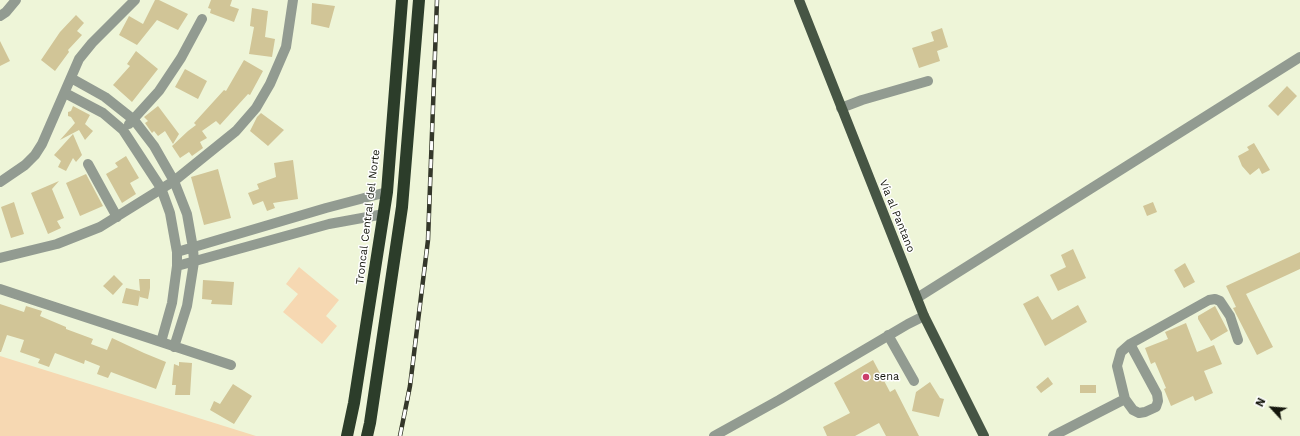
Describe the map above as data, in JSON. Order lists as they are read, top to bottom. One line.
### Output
{"streets":{"highway":["Troncal Central del Norte"],"main road":["Vía al Pantano"]},"places":["sena"],"north":"top left"}
